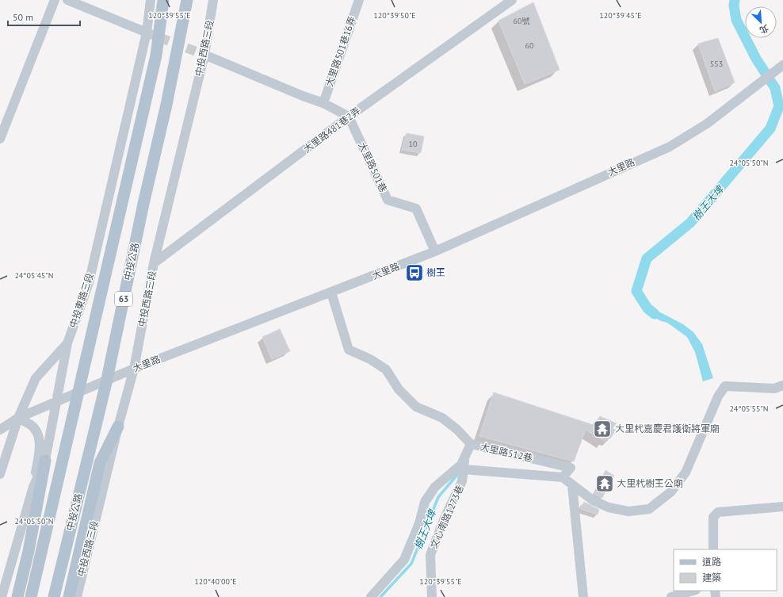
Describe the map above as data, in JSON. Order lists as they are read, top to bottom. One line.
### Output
{"streets":{"main road":["中投公路","63"],"street":["中投西路三段","大里路501巷16弄","大里路481巷2弄","大里路501巷","大里路","中投東路三段","大里路512巷","文心南路1273巷"]},"crossings":[["中投西路三段","大里路481巷2弄"],["中投西路三段","大里路"],["大里路481巷2弄","大里路501巷"],["大里路501巷","大里路"],["大里路","中投東路三段"],["大里路","大里路512巷"],["大里路512巷","文心南路1273巷"]],"water":["樹王大埤"],"places":{"bus stop":["樹王"],"temple":["大里杙嘉慶君護衛將軍廟","大里杙樹王公廟"]},"house_numbers":["60號","60","553","10"],"legend":["道路","建築"],"scale_bar":"50 m","north":"bottom right","coordinates":["120°39'55\"E","120°39'50\"E","120°39'45\"E","24°05'50\"N","24°05'45\"N","24°05'55\"N","120°40'00\"E"]}
